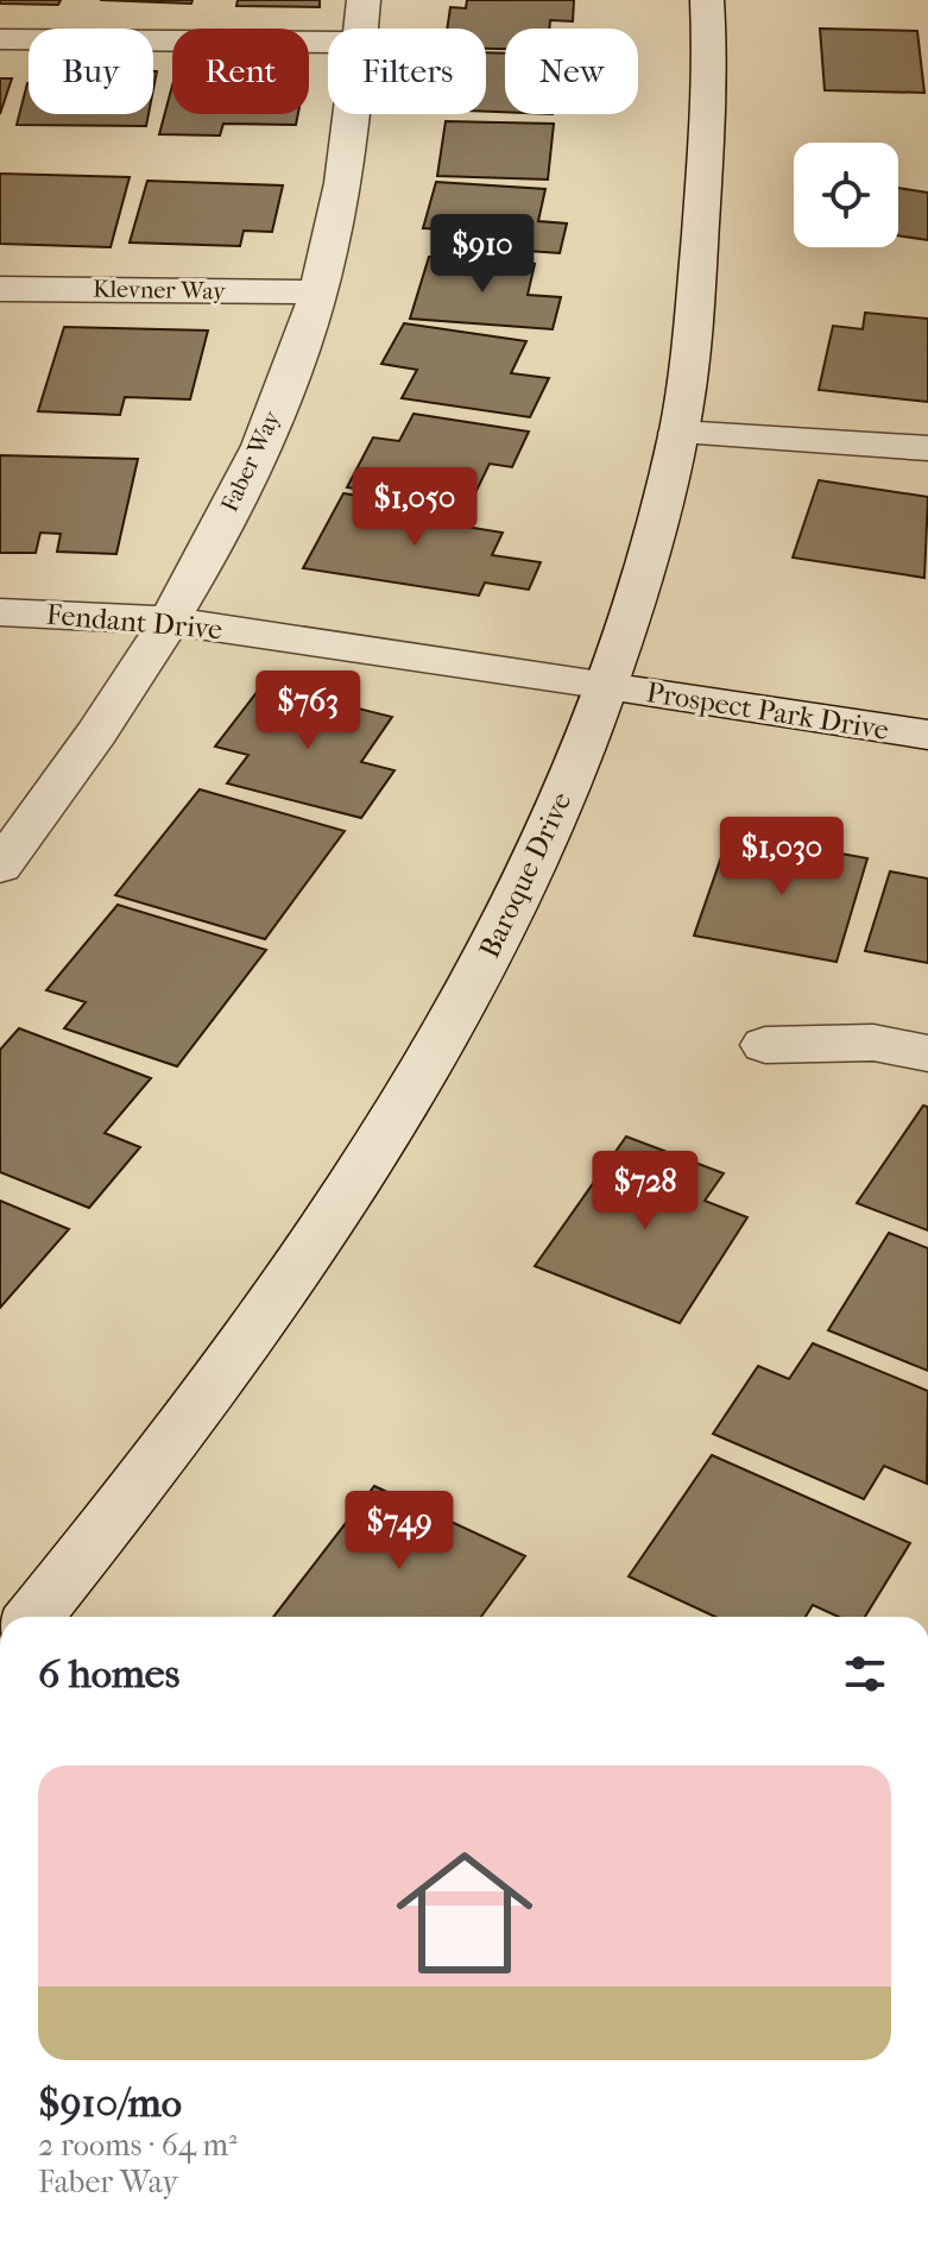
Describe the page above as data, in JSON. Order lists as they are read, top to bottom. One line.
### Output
{"streets":{"street":["Klevner Way","Faber Way","Fendant Drive","Prospect Park Drive","Baroque Drive"]},"crossings":[["Klevner Way","Faber Way"],["Faber Way","Fendant Drive"],["Fendant Drive","Prospect Park Drive"],["Fendant Drive","Baroque Drive"],["Prospect Park Drive","Baroque Drive"]],"page":{"chip":["Buy","Rent","Filters","New"],"price":["$910","$1,050","$763","$1,030","$728","$749"],"heading":"6 homes","list":[{"name":"$910/mo","note":"2 rooms · 64 m² · Faber Way"}]}}
